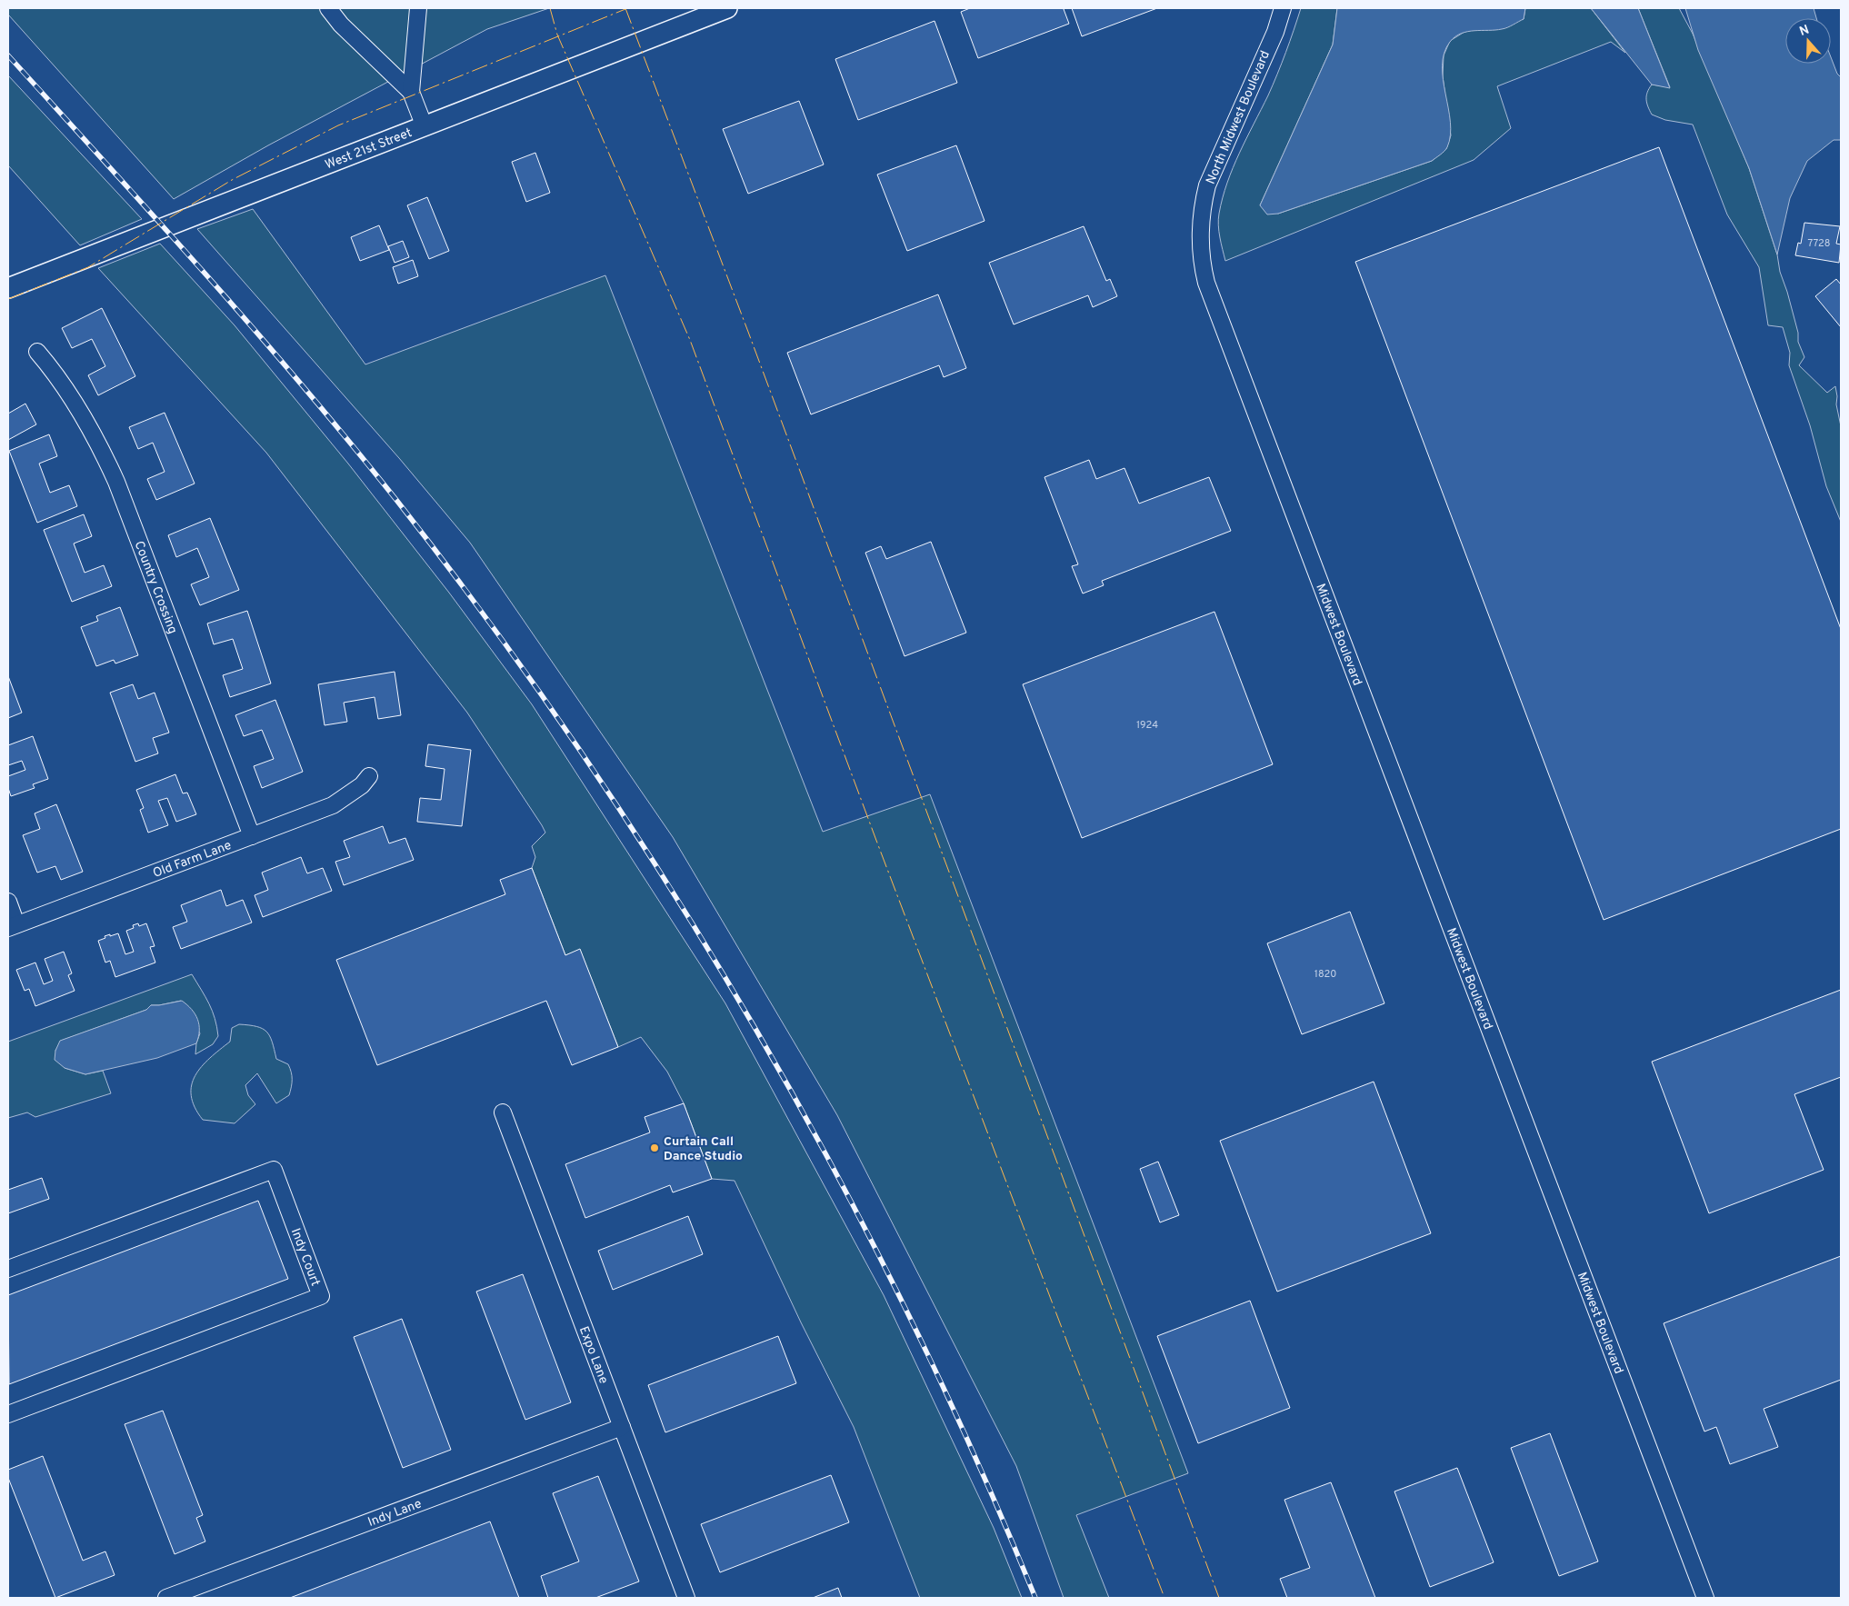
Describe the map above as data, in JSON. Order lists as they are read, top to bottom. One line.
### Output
{"streets":{"street":["North Midwest Boulevard","West 21st Street","Country Crossing","Midwest Boulevard","Old Farm Lane","Indy Court","Expo Lane","Indy Lane"]},"crossings":[["North Midwest Boulevard","Midwest Boulevard"],["Country Crossing","Old Farm Lane"],["Expo Lane","Indy Lane"]],"places":["Curtain Call Dance Studio"],"house_numbers":["7728","1924","1820"],"north":"top"}
